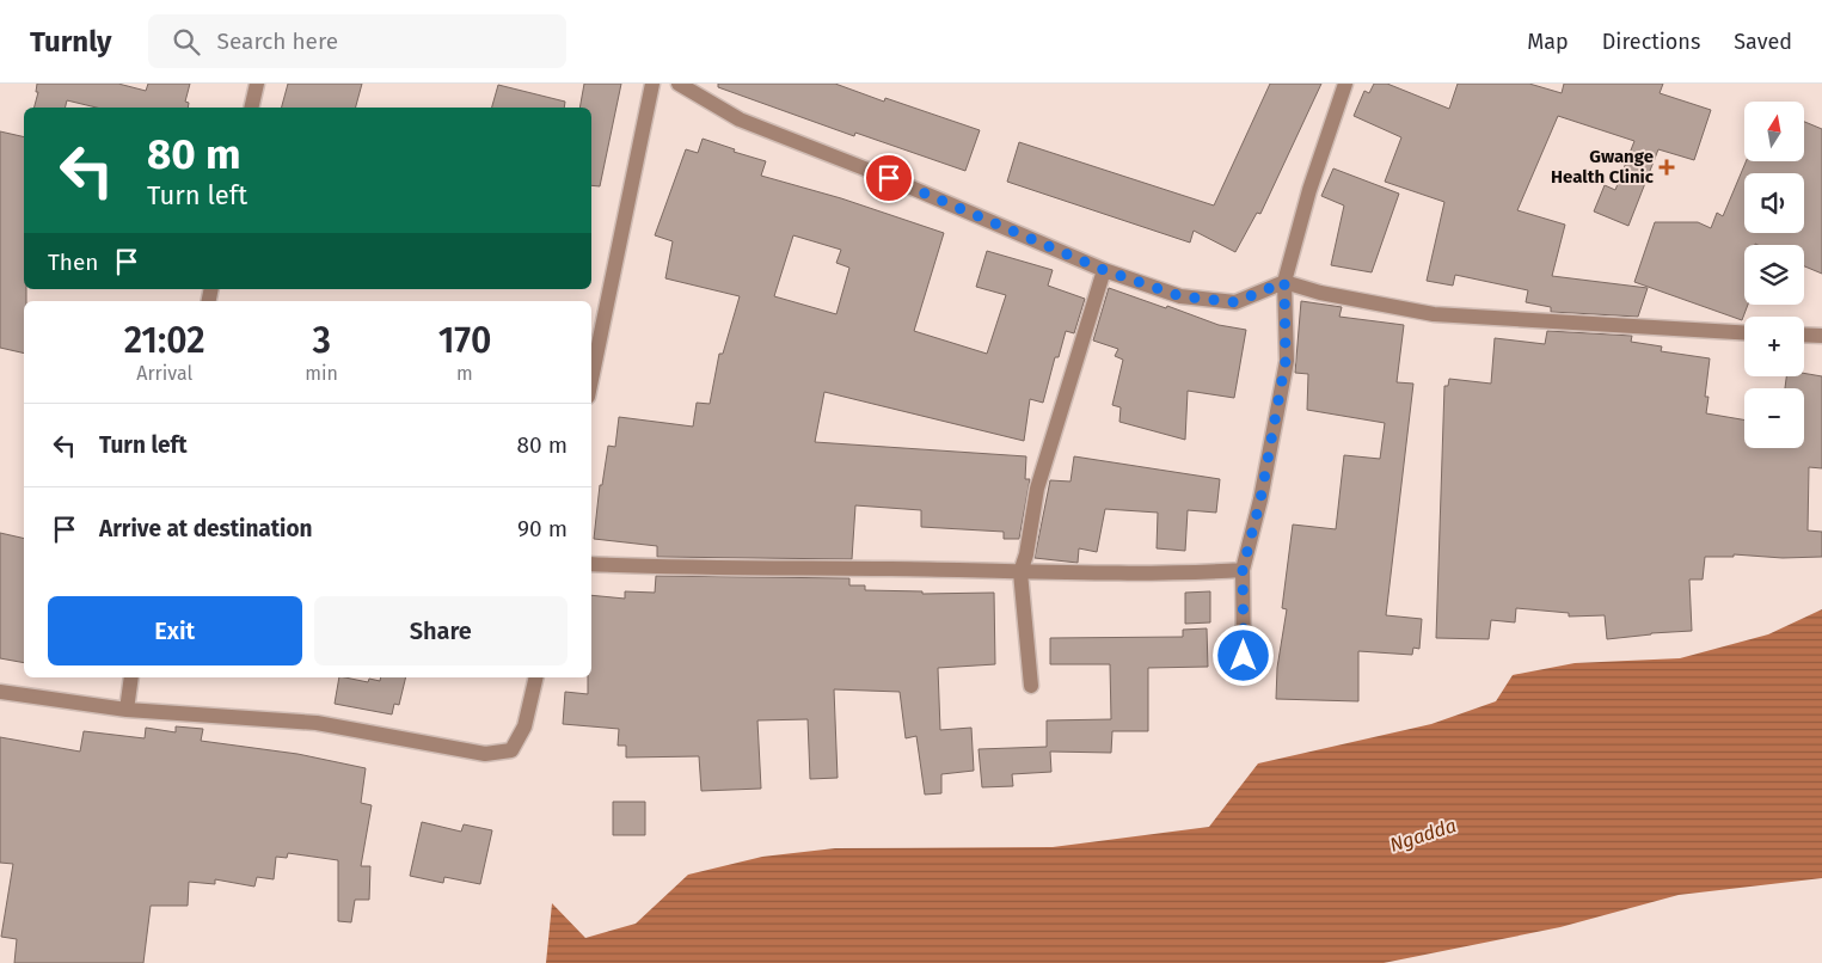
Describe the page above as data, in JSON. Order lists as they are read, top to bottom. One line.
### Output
{"water":["Ngadda"],"places":{"health":["Gwange Health Clinic"]},"north":"top","page":{"header":"Turnly","search":"Search here","nav":["Map","Directions","Saved"],"map_buttons":["+","−"],"turn":["80 m","Turn left"],"then":"Then","eta":["21:02","Arrival","3","min","170","m"],"list":[{"name":"Turn left","value":"80 m"},{"name":"Arrive at destination","value":"90 m"}],"buttons":["Exit","Share"]}}
